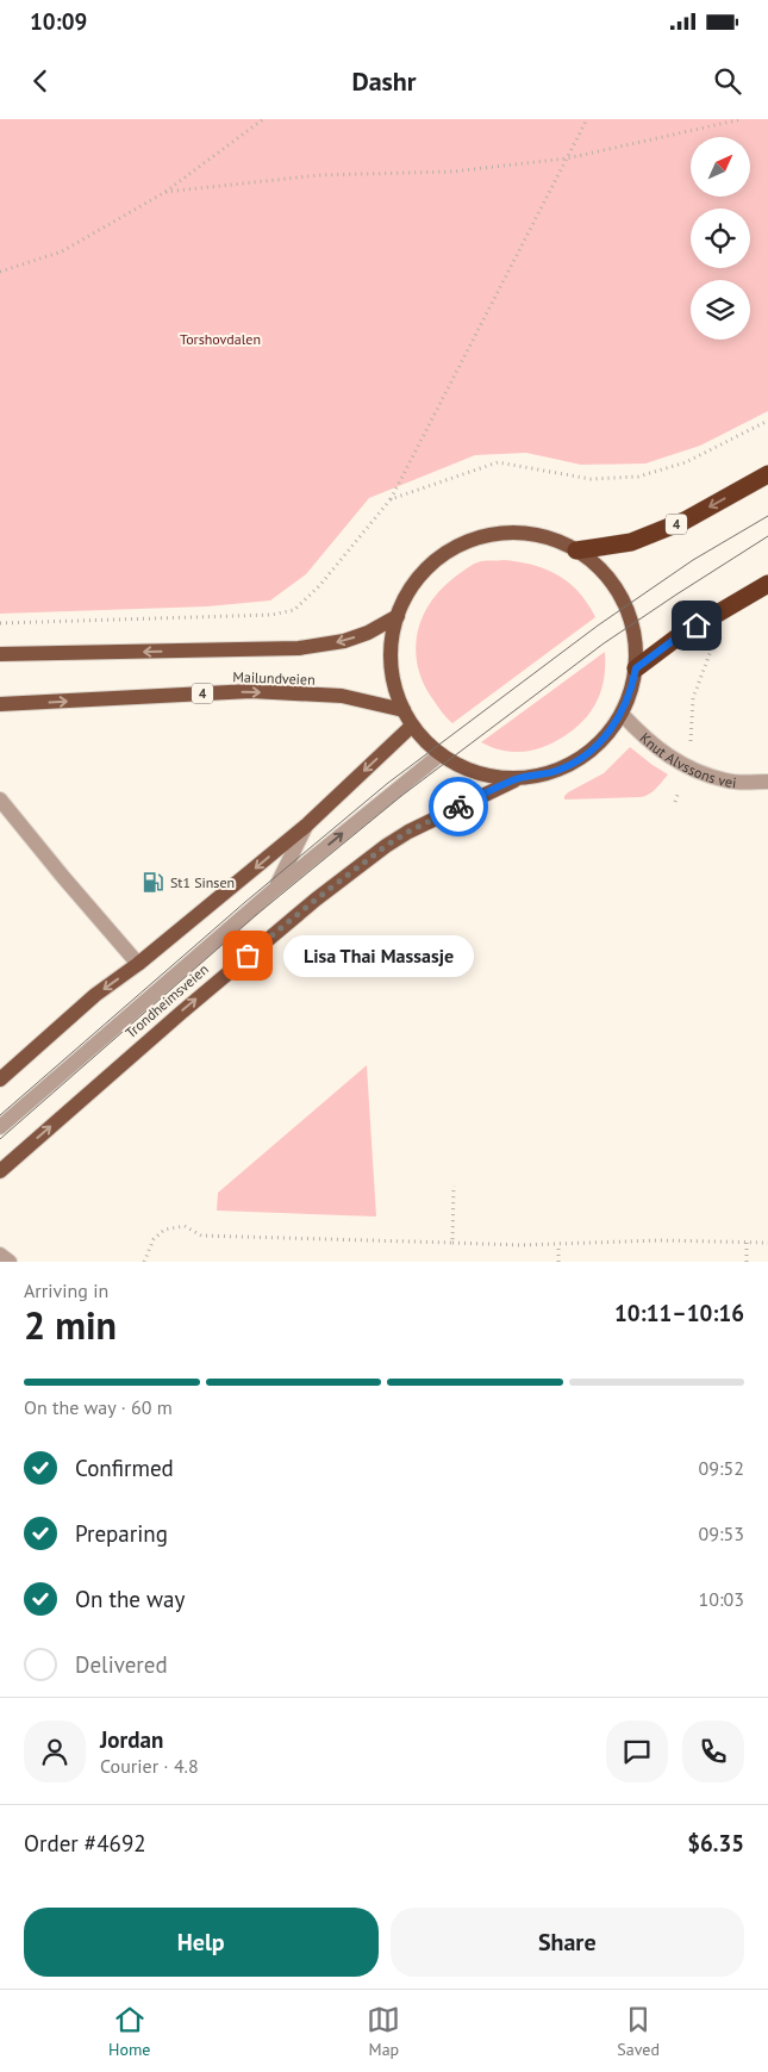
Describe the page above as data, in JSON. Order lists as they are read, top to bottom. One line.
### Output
{"streets":{"highway":["4"],"main road":["Mailundveien","Trondheimsveien"],"street":["Knut Alvssons vei"]},"parks":["Torshovdalen"],"places":{"fuel station":["St1 Sinsen"],"other":["Lisa Thai Massasje"]},"north":"top right","page":{"status":"10:09","header":"Dashr","bubble":"Lisa Thai Massasje","heading":["2 min","Arriving in","10:11–10:16"],"panel":["Jordan","Courier · 4.8","Order #4692","$6.35"],"bar":"On the way · 60 m","list":[["Confirmed","09:52"],["Preparing","09:53"],["On the way","10:03"],"Delivered"],"buttons":["Help","Share"],"tabs":["Home","Map","Saved"]}}
